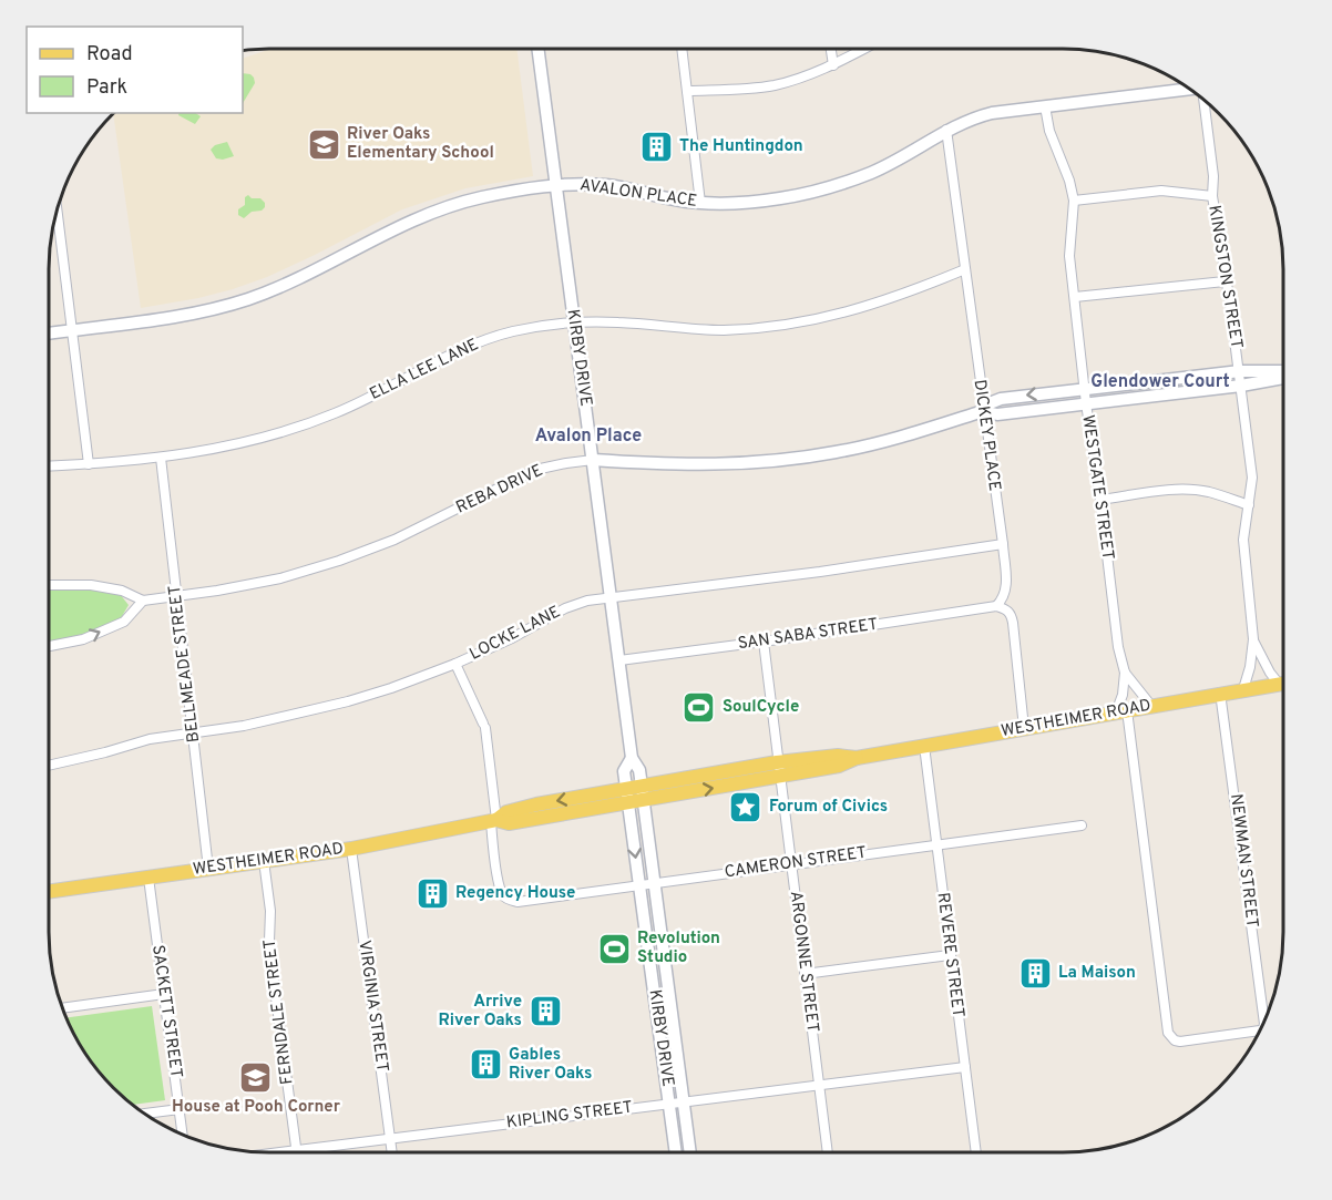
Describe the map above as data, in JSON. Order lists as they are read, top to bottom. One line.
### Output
{"streets":{"main road":["WESTHEIMER ROAD"],"street":["AVALON PLACE","KINGSTON STREET","KIRBY DRIVE","ELLA LEE LANE","DICKEY PLACE","WESTGATE STREET","REBA DRIVE","LOCKE LANE","SAN SABA STREET","BELLMEADE STREET","NEWMAN STREET","CAMERON STREET","REVERE STREET","ARGONNE STREET","VIRGINIA STREET","SACKETT STREET","FERNDALE STREET","KIPLING STREET"]},"crossings":[["AVALON PLACE","KIRBY DRIVE"],["AVALON PLACE","DICKEY PLACE"],["AVALON PLACE","WESTGATE STREET"],["KINGSTON STREET","REBA DRIVE"],["KIRBY DRIVE","ELLA LEE LANE"],["KIRBY DRIVE","REBA DRIVE"],["KIRBY DRIVE","LOCKE LANE"],["KIRBY DRIVE","SAN SABA STREET"],["KIRBY DRIVE","WESTHEIMER ROAD"],["KIRBY DRIVE","CAMERON STREET"],["KIRBY DRIVE","KIPLING STREET"],["ELLA LEE LANE","DICKEY PLACE"],["ELLA LEE LANE","BELLMEADE STREET"],["DICKEY PLACE","REBA DRIVE"],["DICKEY PLACE","LOCKE LANE"],["DICKEY PLACE","SAN SABA STREET"],["WESTGATE STREET","REBA DRIVE"],["WESTGATE STREET","WESTHEIMER ROAD"],["REBA DRIVE","BELLMEADE STREET"],["LOCKE LANE","BELLMEADE STREET"],["SAN SABA STREET","ARGONNE STREET"],["BELLMEADE STREET","WESTHEIMER ROAD"],["WESTHEIMER ROAD","NEWMAN STREET"],["WESTHEIMER ROAD","CAMERON STREET"],["WESTHEIMER ROAD","REVERE STREET"],["WESTHEIMER ROAD","ARGONNE STREET"],["WESTHEIMER ROAD","VIRGINIA STREET"],["WESTHEIMER ROAD","SACKETT STREET"],["WESTHEIMER ROAD","FERNDALE STREET"],["CAMERON STREET","REVERE STREET"],["CAMERON STREET","ARGONNE STREET"],["REVERE STREET","KIPLING STREET"],["ARGONNE STREET","KIPLING STREET"],["VIRGINIA STREET","KIPLING STREET"],["FERNDALE STREET","KIPLING STREET"]],"districts":["Glendower Court","Avalon Place"],"places":{"school or university":["River Oaks Elementary School","House at Pooh Corner"],"building":["The Huntingdon","Regency House","La Maison","Arrive River Oaks","Gables River Oaks"],"sports":["SoulCycle","Revolution Studio"],"place":["Forum of Civics"]},"legend":["Road","Park"]}
